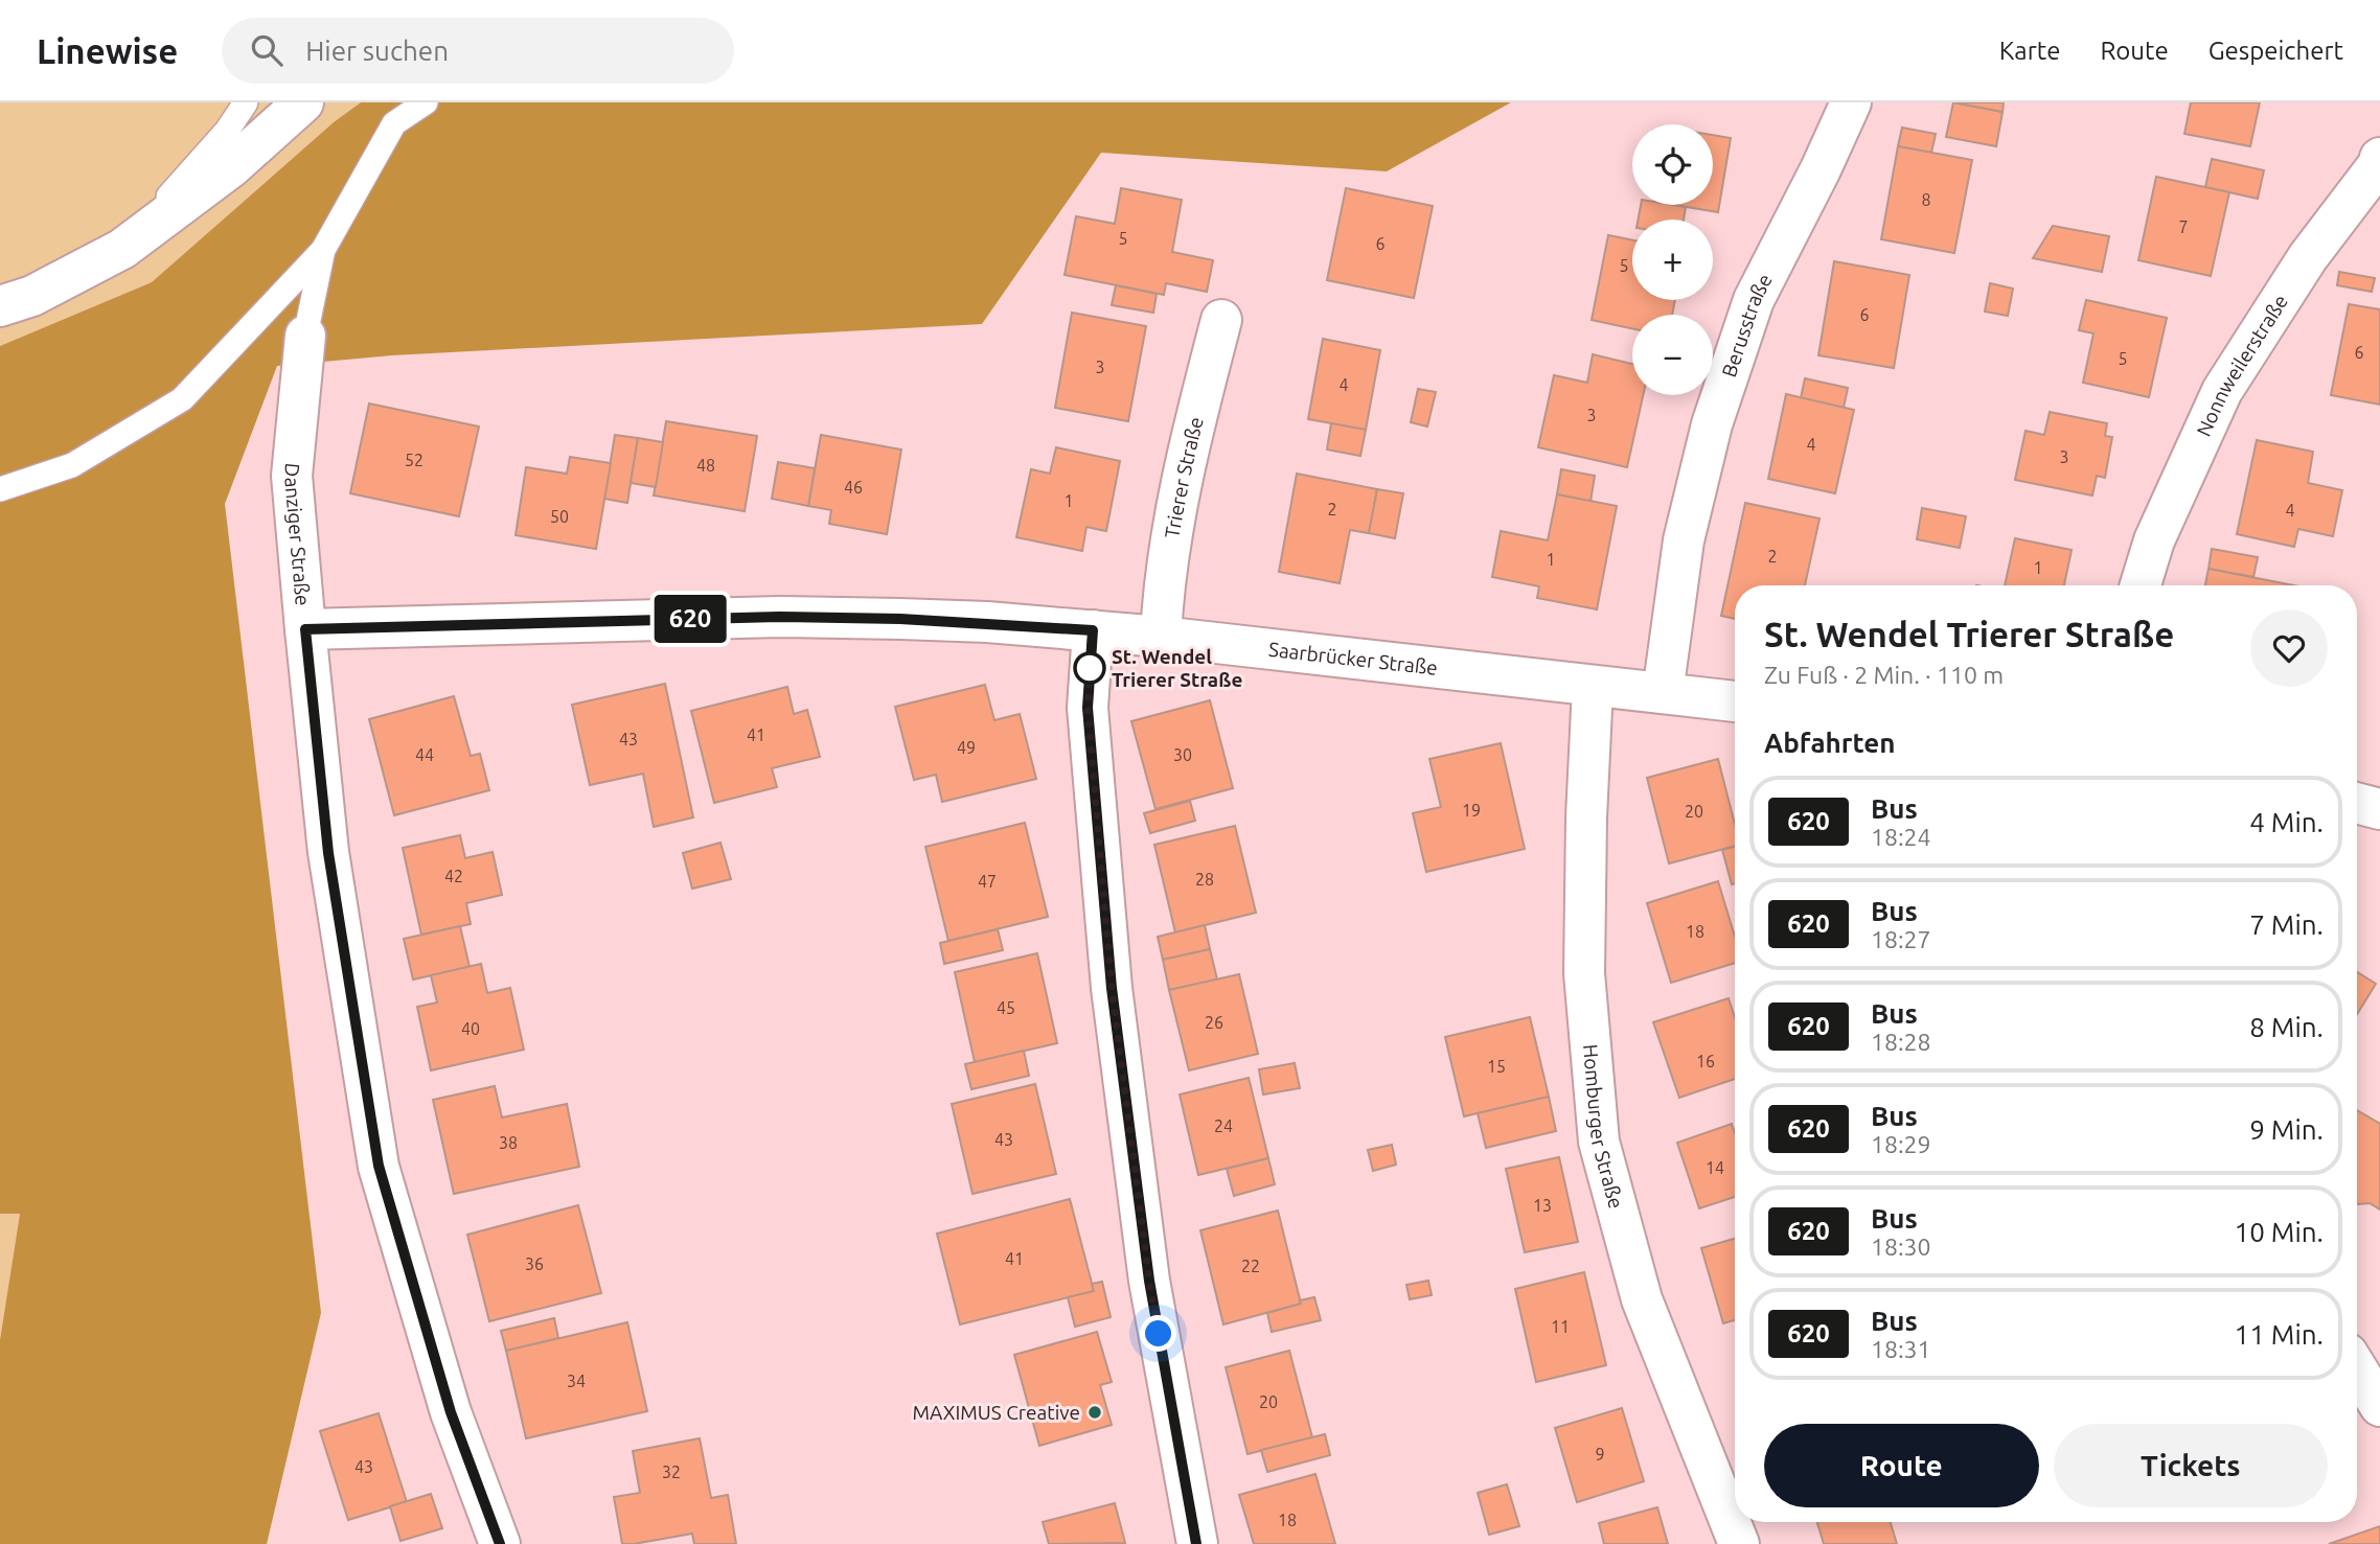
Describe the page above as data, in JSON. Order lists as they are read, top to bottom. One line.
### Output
{"streets":{"main road":["Berusstraße","Nonnweilerstraße","Trierer Straße","Danziger Straße","Saarbrücker Straße","Homburger Straße"]},"crossings":[["Berusstraße","Saarbrücker Straße"],["Trierer Straße","Saarbrücker Straße"],["Danziger Straße","Saarbrücker Straße"],["Saarbrücker Straße","Homburger Straße"]],"places":["St. Wendel Trierer Straße","MAXIMUS Creative"],"lines":["bus line 620"],"house_numbers":["8","7","5","6","5","6","6","5","3","4","3","4","3","52","48","46","1","2","4","50","2","1","1","41","43","49","44","30","19","20","42","28","47","18","45","26","40","16","15","24","43","38","14","13","41","36","22","11","34","20","9","43","32","18"],"page":{"header":"Linewise","search":"Hier suchen","nav":["Karte","Route","Gespeichert"],"on_map":"620","map_buttons":["+","−"],"heading":[["St. Wendel Trierer Straße","Zu Fuß · 2 Min. · 110 m"],"Abfahrten"],"list":[{"mark":"620","name":"Bus","note":"18:24","value":"4 Min."},{"mark":"620","name":"Bus","note":"18:27","value":"7 Min."},{"mark":"620","name":"Bus","note":"18:28","value":"8 Min."},{"mark":"620","name":"Bus","note":"18:29","value":"9 Min."},{"mark":"620","name":"Bus","note":"18:30","value":"10 Min."},{"mark":"620","name":"Bus","note":"18:31","value":"11 Min."}],"buttons":["Route","Tickets"]}}
